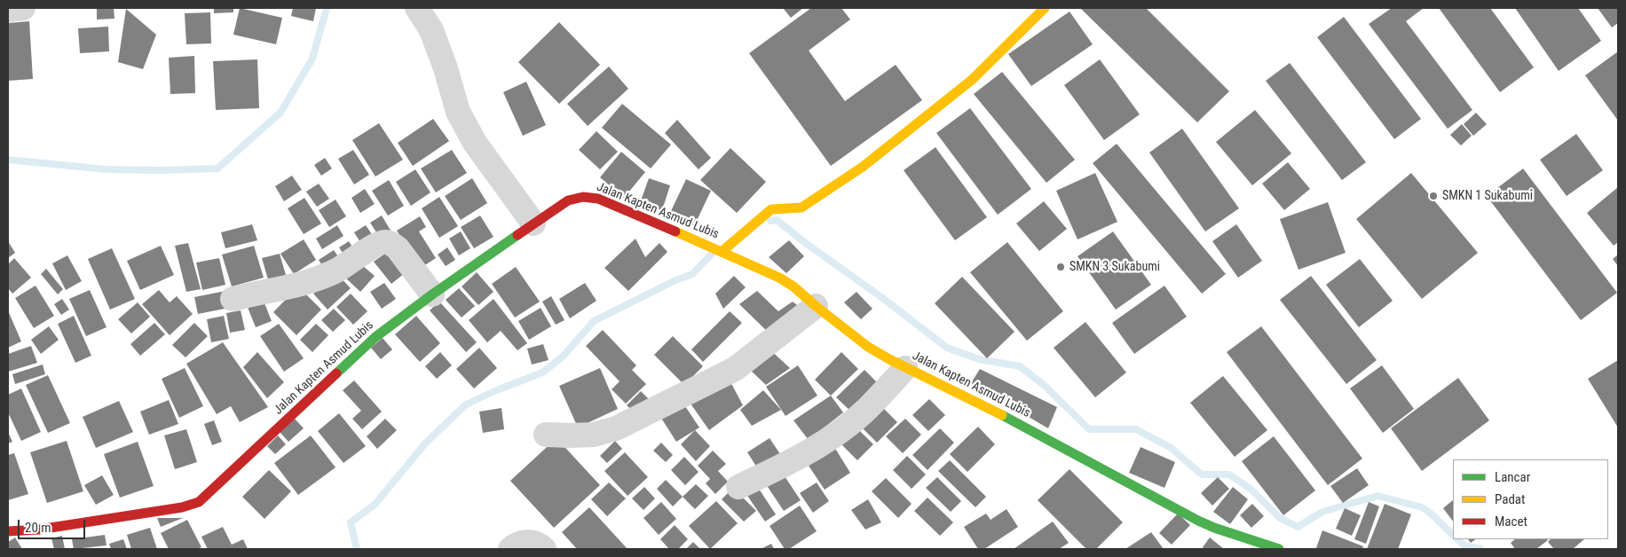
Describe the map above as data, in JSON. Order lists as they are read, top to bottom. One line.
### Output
{"streets":{"street":["Jalan Kapten Asmud Lubis"]},"places":["SMKN 1 Sukabumi","SMKN 3 Sukabumi"],"legend":["Lancar","Padat","Macet"],"scale_bar":"20 m"}
